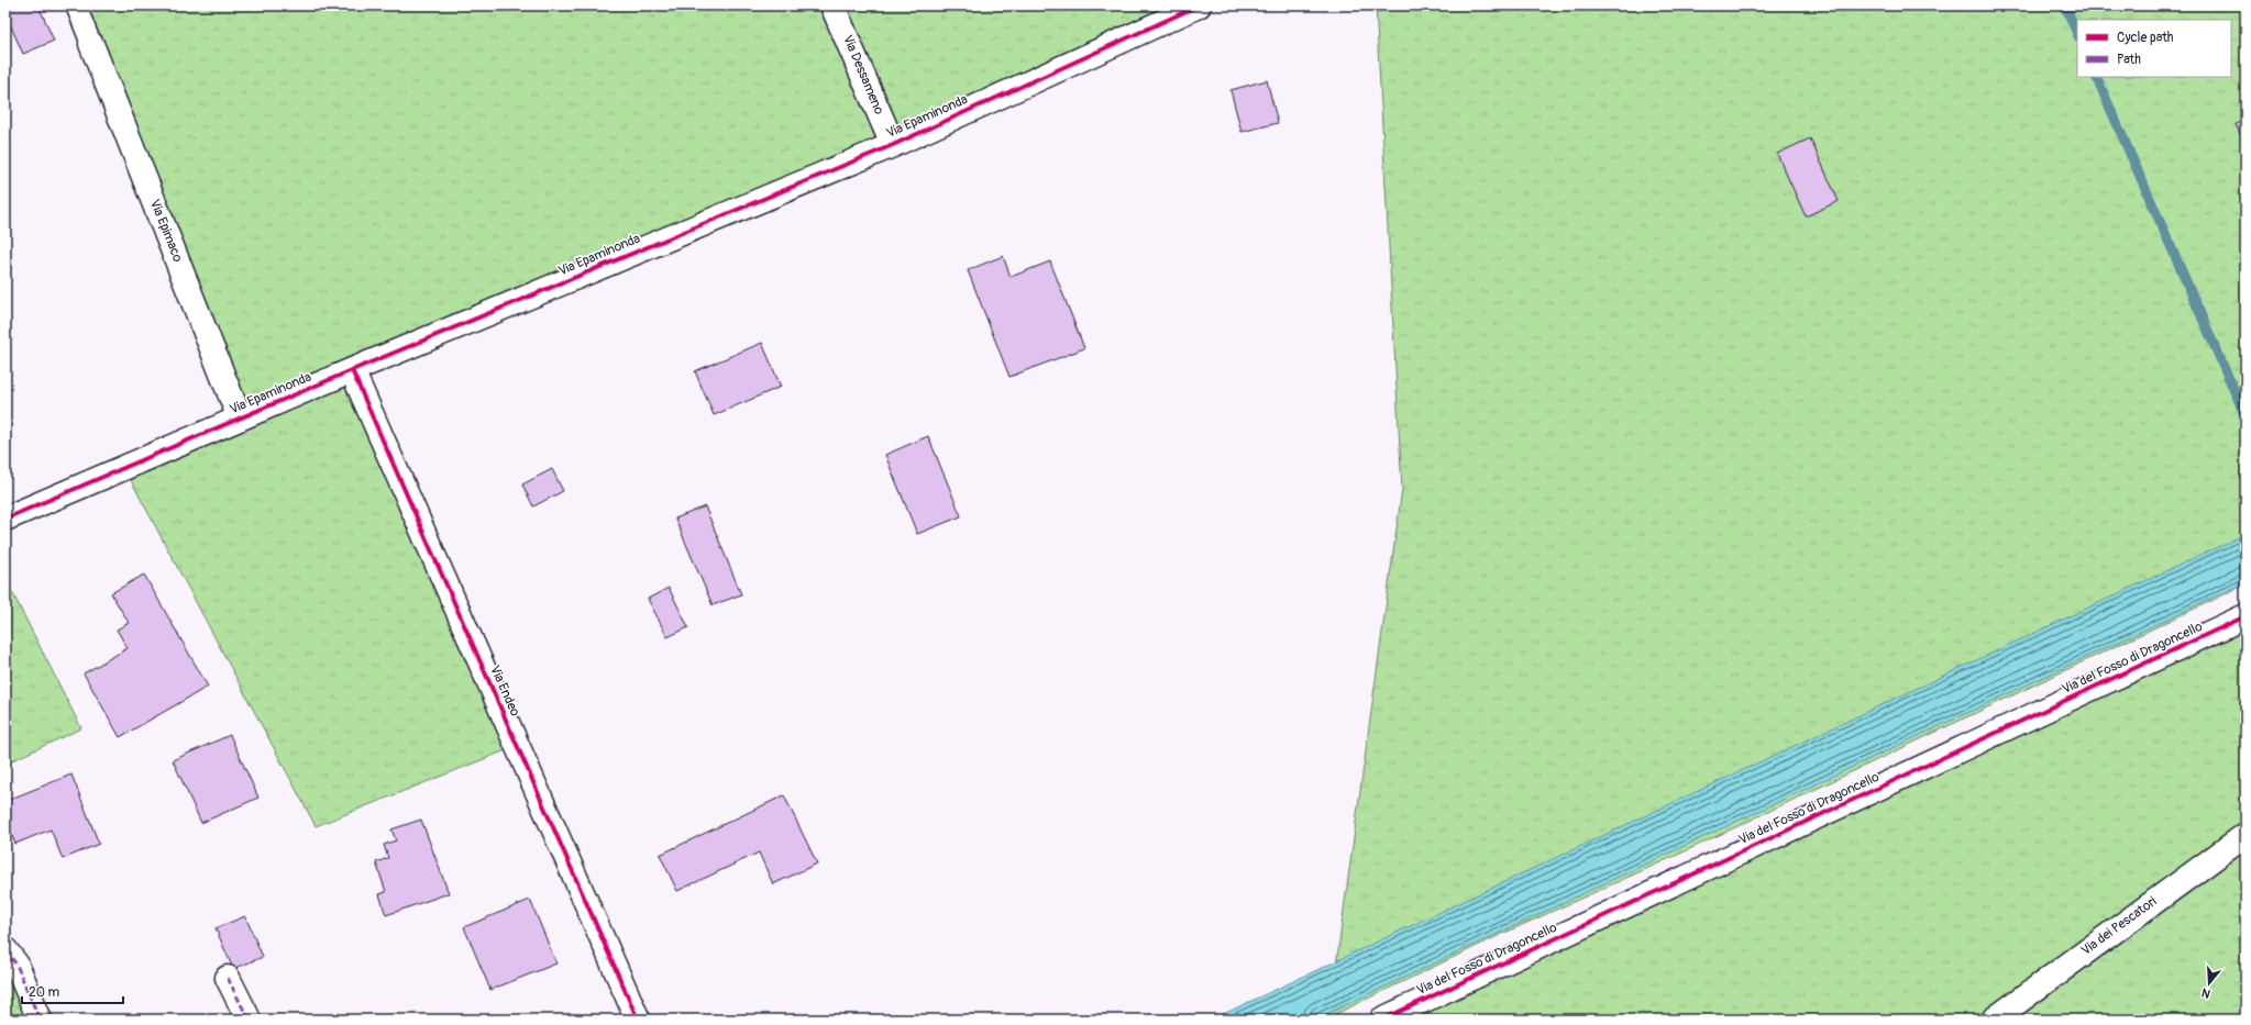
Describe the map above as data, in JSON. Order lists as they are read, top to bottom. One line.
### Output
{"streets":{"street":["Via Dessameno","Via Epaminonda","Via Epimaco","Via del Fosso di Dragoncello","Via Endeo","Via dei Pescatori"]},"crossings":[["Via Dessameno","Via Epaminonda"],["Via Epaminonda","Via Epimaco"],["Via Epaminonda","Via Endeo"]],"legend":["Cycle path","Path"],"scale_bar":"20 m","north":"bottom"}
